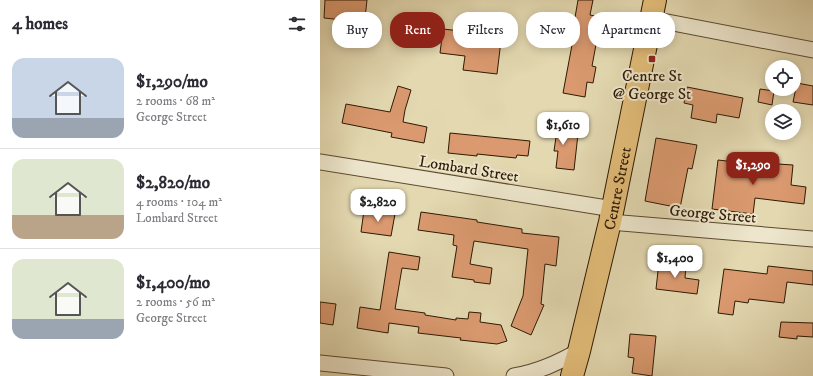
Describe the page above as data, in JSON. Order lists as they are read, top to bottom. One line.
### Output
{"streets":{"main road":["Centre Street"],"street":["Lombard Street","George Street"]},"crossings":[["Lombard Street","Centre Street"],["Lombard Street","George Street"],["Centre Street","George Street"]],"places":{"transit":["Centre St @ George St"]},"page":{"heading":"4 homes","chip":["Buy","Rent","Filters","New","Apartment"],"list":[{"name":"$1,290/mo","note":"2 rooms · 68 m² · George Street"},{"name":"$2,820/mo","note":"4 rooms · 104 m² · Lombard Street"},{"name":"$1,400/mo","note":"2 rooms · 56 m² · George Street"}],"price":["$1,610","$1,290","$2,820","$1,400"]}}
